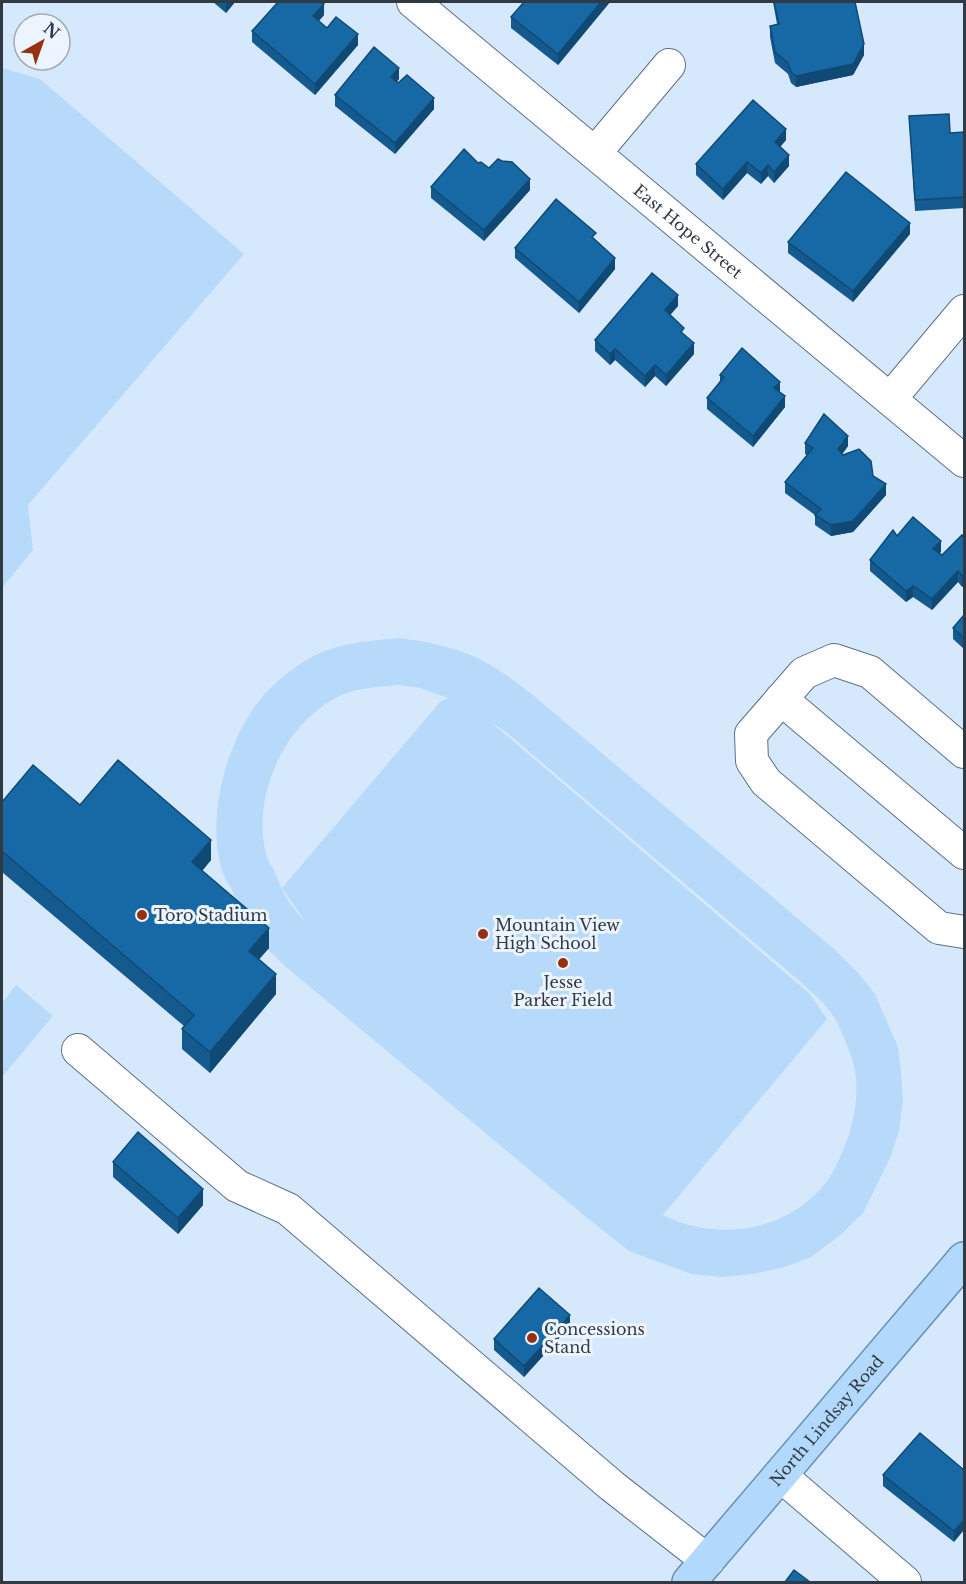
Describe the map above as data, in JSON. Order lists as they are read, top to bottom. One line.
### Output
{"streets":{"main road":["North Lindsay Road"],"street":["East Hope Street"]},"places":["Toro Stadium","Mountain View High School","Jesse Parker Field","Concessions Stand"],"north":"top right"}
